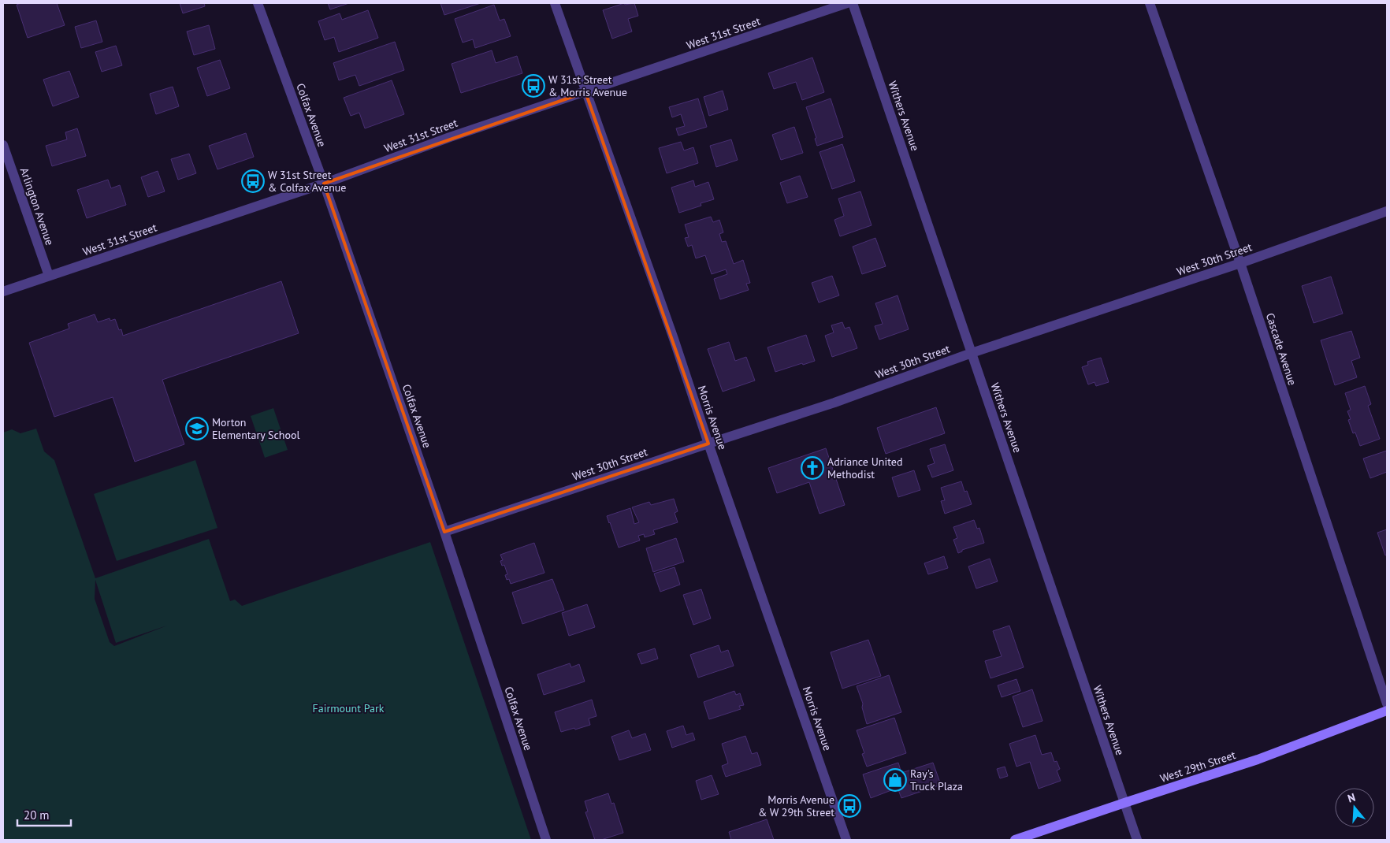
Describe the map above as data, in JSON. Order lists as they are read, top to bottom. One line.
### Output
{"streets":{"street":["West 31st Street","Colfax Avenue","Withers Avenue","Arlington Avenue","West 30th Street","Cascade Avenue","Morris Avenue","West 29th Street"]},"crossings":[["West 31st Street","Colfax Avenue"],["West 31st Street","Arlington Avenue"],["West 31st Street","Morris Avenue"],["Colfax Avenue","West 30th Street"],["Withers Avenue","West 30th Street"],["Withers Avenue","West 29th Street"],["West 30th Street","Cascade Avenue"],["West 30th Street","Morris Avenue"]],"parks":["Fairmount Park"],"places":{"bus stop":["W 31st Street & Morris Avenue","W 31st Street & Colfax Avenue","Morris Avenue & W 29th Street"],"school or university":["Morton Elementary School"],"church":["Adriance United Methodist"],"shop":["Ray's Truck Plaza"]},"scale_bar":"20 m","north":"top"}
